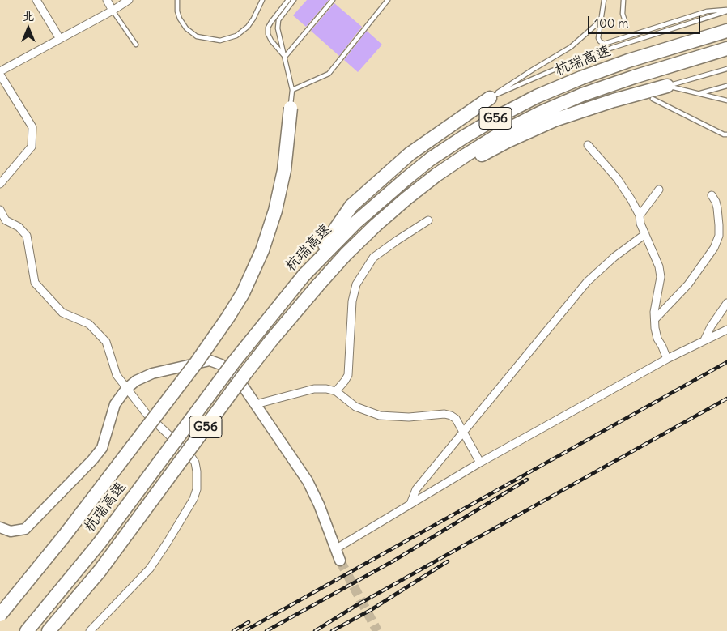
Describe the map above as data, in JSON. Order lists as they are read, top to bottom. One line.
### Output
{"streets":{"highway":["杭瑞高速","G56"]},"scale_bar":"100 m","north":"top"}
